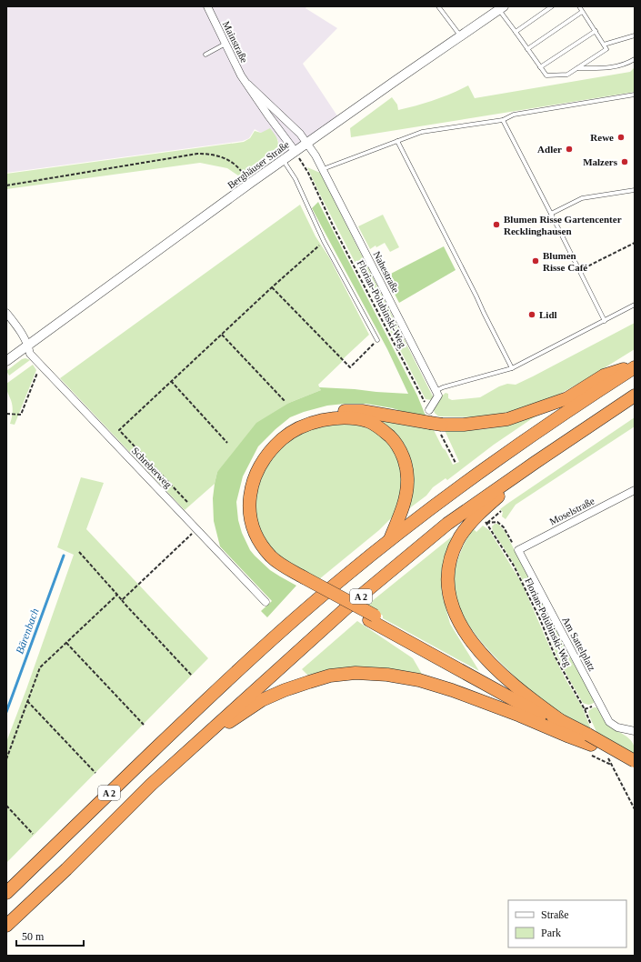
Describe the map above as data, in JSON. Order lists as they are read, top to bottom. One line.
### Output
{"streets":{"highway":["A 2"],"street":["Mainstraße","Berghäuser Straße","Nahestraße","Schreberweg","Moselstraße","Am Sattelplatz"],"path":["Florian-Polubinski-Weg"]},"crossings":[["Mainstraße","Berghäuser Straße"],["Mainstraße","Nahestraße"],["Mainstraße","Florian-Polubinski-Weg"],["Berghäuser Straße","Nahestraße"],["Berghäuser Straße","Florian-Polubinski-Weg"],["Berghäuser Straße","Schreberweg"],["Moselstraße","Am Sattelplatz"]],"water":["Bärenbach"],"places":["Rewe","Adler","Malzers","Blumen Risse Gartencenter Recklinghausen","Blumen Risse Café","Lidl"],"legend":["Straße","Park"],"scale_bar":"50 m"}
